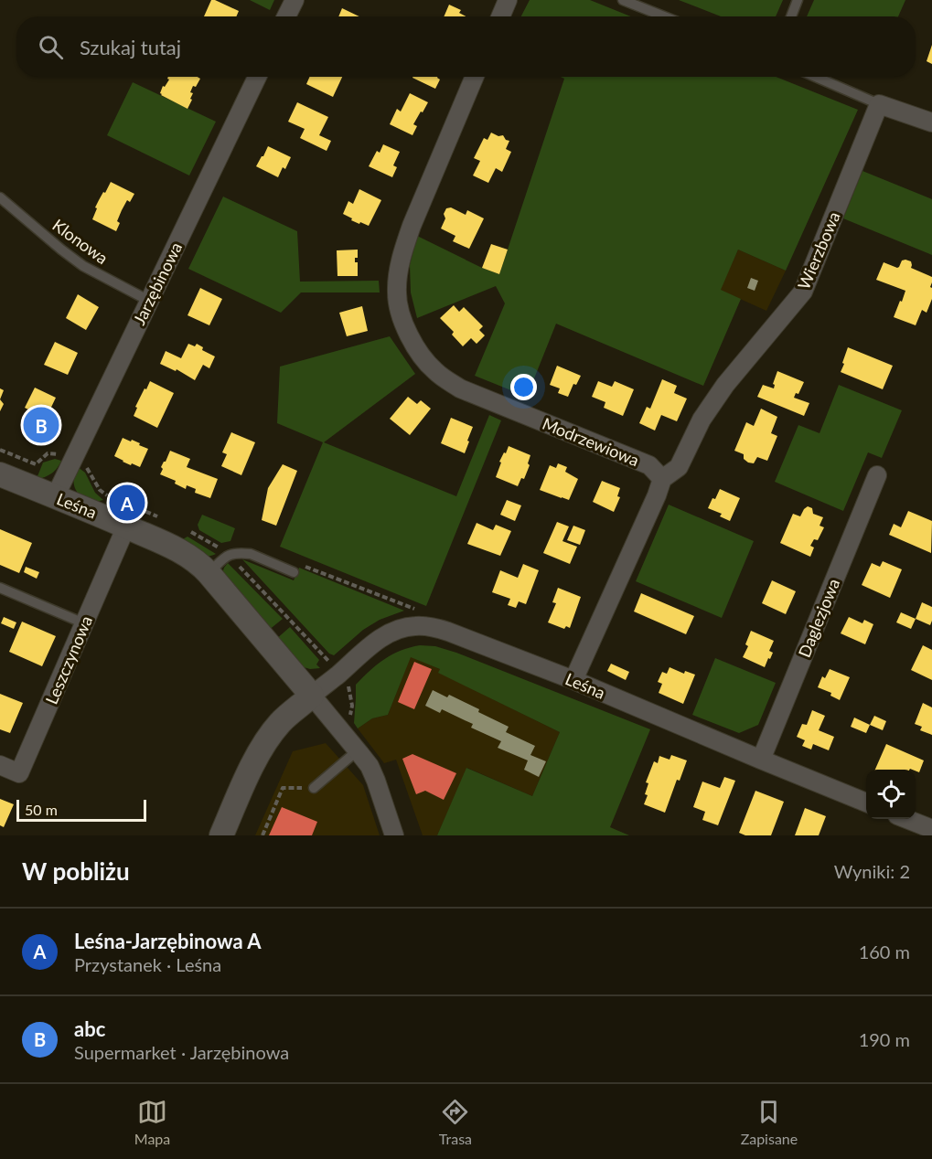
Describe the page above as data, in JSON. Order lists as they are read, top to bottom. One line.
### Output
{"streets":{"street":["Wierzbowa","Jarzębinowa","Modrzewiowa","Leśna","Daglezjowa","Leszczynowa"],"lane":["Klonowa"]},"crossings":[["Klonowa","Jarzębinowa"],["Wierzbowa","Modrzewiowa"],["Jarzębinowa","Leśna"],["Leśna","Daglezjowa"],["Leśna","Leszczynowa"]],"scale_bar":"50 m","page":{"search":"Szukaj tutaj","pins":["B","A"],"scale":"50 m","heading":["W pobliżu","Wyniki: 2"],"list":[{"mark":"A","name":"Leśna-Jarzębinowa A","note":"Przystanek · Leśna","value":"160 m"},{"mark":"B","name":"abc","note":"Supermarket · Jarzębinowa","value":"190 m"}],"nav":["Mapa","Trasa","Zapisane"]}}
